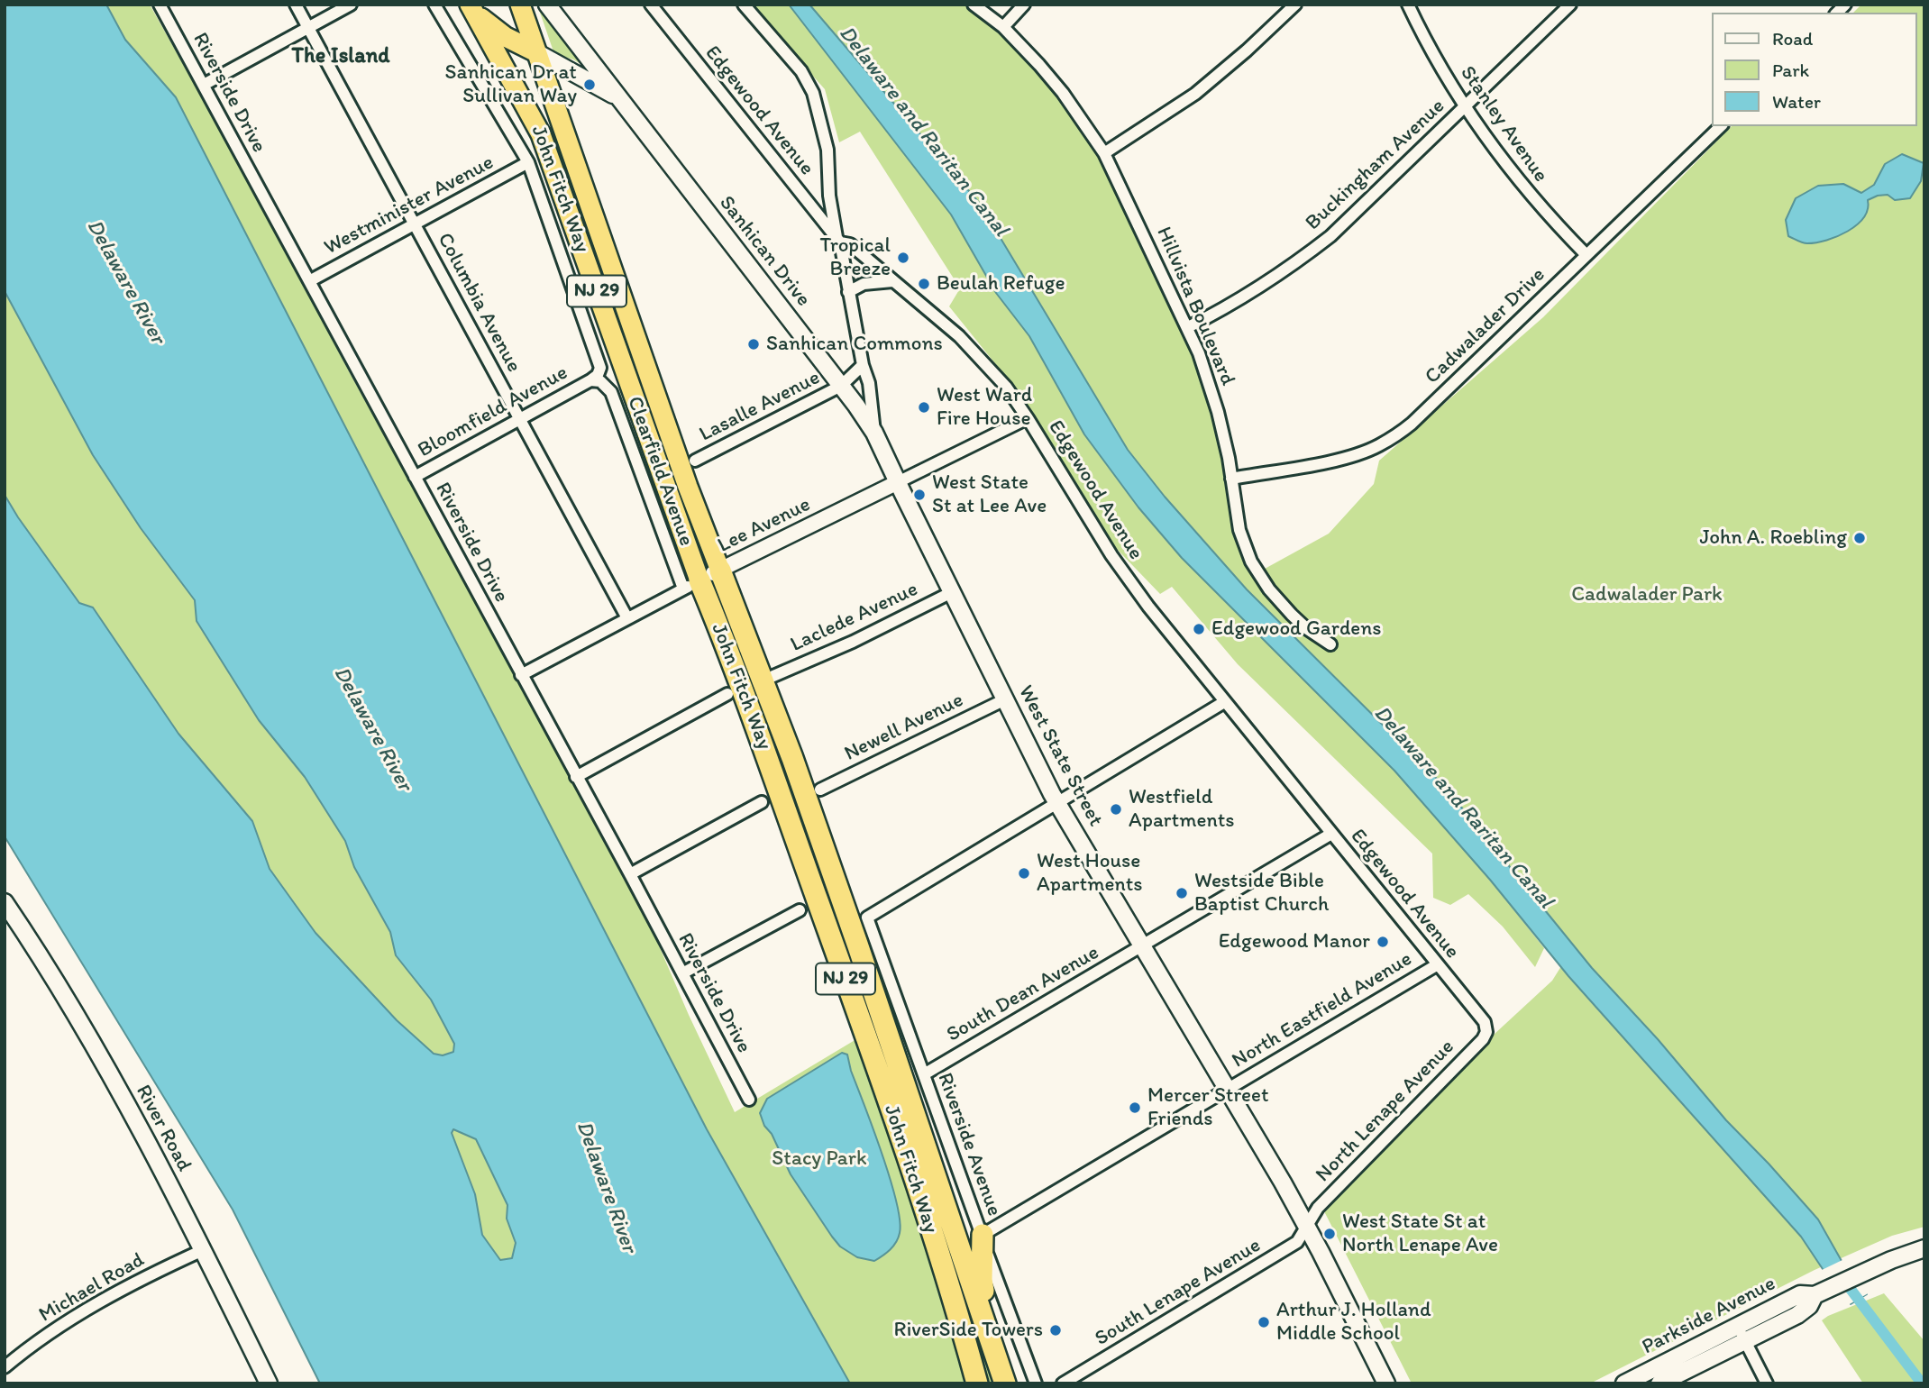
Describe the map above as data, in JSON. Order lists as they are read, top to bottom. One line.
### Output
{"streets":{"highway":["John Fitch Way","NJ 29"],"main road":["Sanhican Drive","West State Street","River Road","Parkside Avenue"],"street":["Riverside Drive","Edgewood Avenue","Stanley Avenue","Buckingham Avenue","Westminister Avenue","Columbia Avenue","Hillvista Boulevard","Cadwalader Drive","Lasalle Avenue","Bloomfield Avenue","Clearfield Avenue","Lee Avenue","Laclede Avenue","Newell Avenue","South Dean Avenue","North Eastfield Avenue","North Lenape Avenue","Riverside Avenue","Michael Road","South Lenape Avenue"]},"crossings":[["Riverside Drive","Westminister Avenue"],["Riverside Drive","Bloomfield Avenue"],["Riverside Drive","Lee Avenue"],["Edgewood Avenue","Lee Avenue"],["Edgewood Avenue","West State Street"],["Edgewood Avenue","South Dean Avenue"],["Edgewood Avenue","North Eastfield Avenue"],["Edgewood Avenue","North Lenape Avenue"],["Stanley Avenue","Buckingham Avenue"],["Stanley Avenue","Cadwalader Drive"],["Buckingham Avenue","Hillvista Boulevard"],["John Fitch Way","Sanhican Drive"],["John Fitch Way","Clearfield Avenue"],["John Fitch Way","Lee Avenue"],["Westminister Avenue","Columbia Avenue"],["Sanhican Drive","Lasalle Avenue"],["Sanhican Drive","West State Street"],["Columbia Avenue","Bloomfield Avenue"],["Columbia Avenue","Lee Avenue"],["Hillvista Boulevard","Cadwalader Drive"],["Bloomfield Avenue","Clearfield Avenue"],["Clearfield Avenue","Lee Avenue"],["Lee Avenue","West State Street"],["Laclede Avenue","West State Street"],["Newell Avenue","West State Street"],["West State Street","South Dean Avenue"],["West State Street","North Eastfield Avenue"],["West State Street","North Lenape Avenue"],["West State Street","Riverside Avenue"],["West State Street","South Lenape Avenue"],["South Dean Avenue","Riverside Avenue"],["North Eastfield Avenue","Riverside Avenue"],["North Lenape Avenue","South Lenape Avenue"],["River Road","Michael Road"]],"districts":["The Island"],"water":["Delaware and Raritan Canal","Delaware River"],"parks":["Cadwalader Park","Stacy Park"],"places":["Sanhican Dr at Sullivan Way","Tropical Breeze","Beulah Refuge","Sanhican Commons","West Ward Fire House","West State St at Lee Ave","John A. Roebling","Edgewood Gardens","Westfield Apartments","West House Apartments","Westside Bible Baptist Church","Edgewood Manor","Mercer Street Friends","West State St at North Lenape Ave","Arthur J. Holland Middle School","RiverSide Towers"],"legend":["Road","Park","Water"]}
